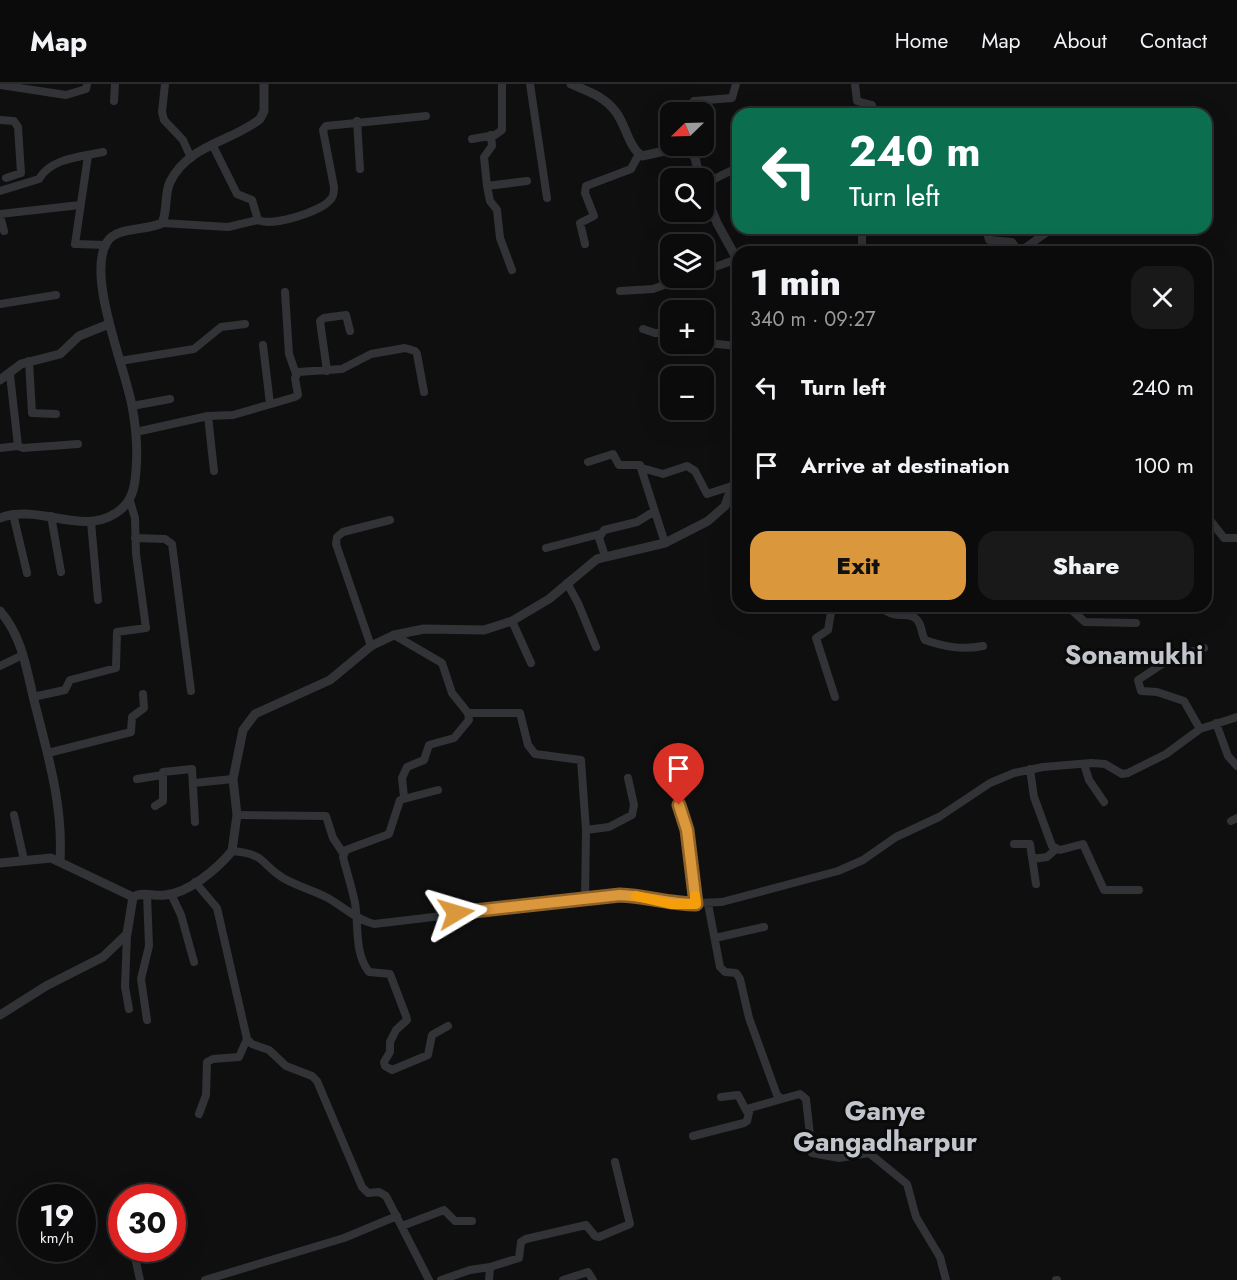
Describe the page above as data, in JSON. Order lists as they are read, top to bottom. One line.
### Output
{"districts":["Sonamukhi","Ganye Gangadharpur"],"north":"bottom left","page":{"header":"Map","nav":["Home","Map","About","Contact"],"map_buttons":["+","−"],"turn":["240 m","Turn left"],"heading":["1 min","340 m · 09:27"],"list":[{"name":"Turn left","value":"240 m"},{"name":"Arrive at destination","value":"100 m"}],"buttons":["Exit","Share"],"speed":"19 km/h","limit":"30"}}
